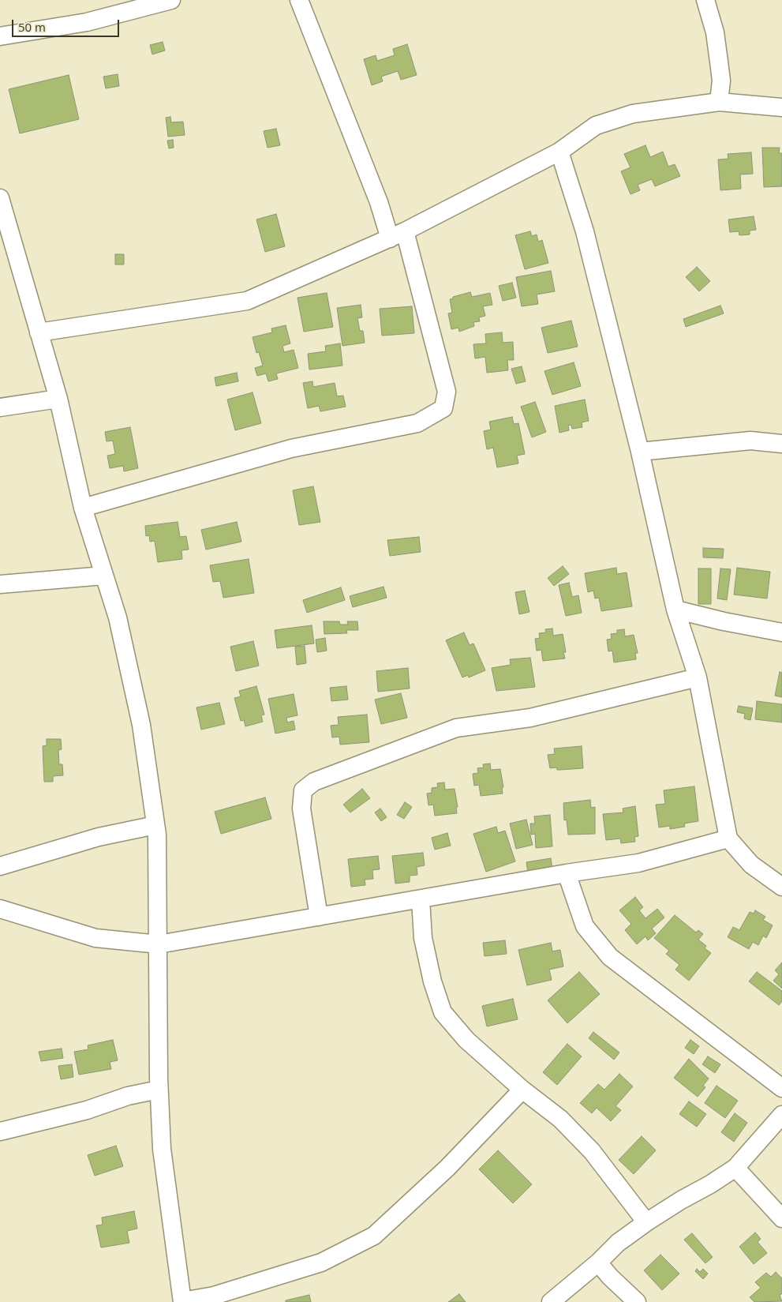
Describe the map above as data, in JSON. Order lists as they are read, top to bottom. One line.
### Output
{"scale_bar":"50 m"}
